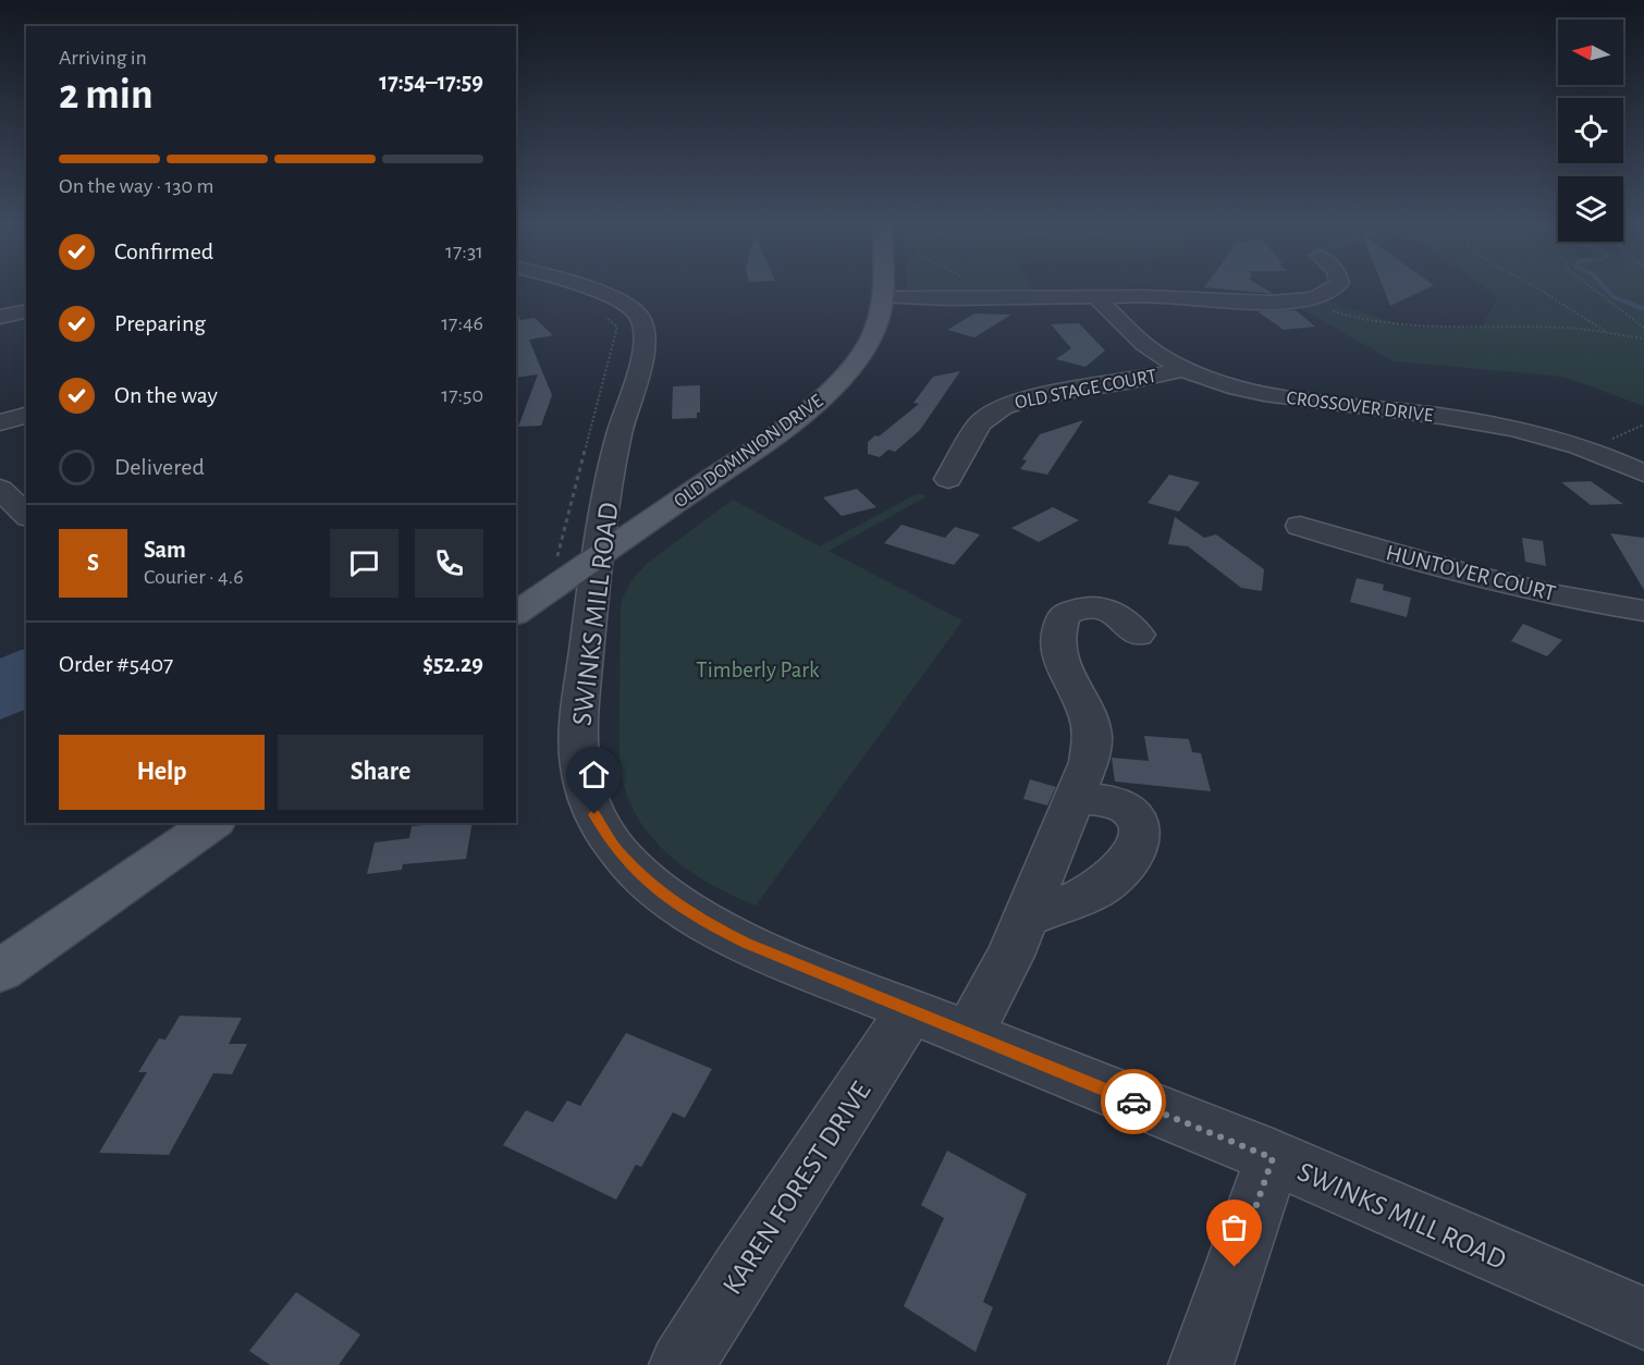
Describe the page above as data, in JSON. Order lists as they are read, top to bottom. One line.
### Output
{"streets":{"main road":["OLD DOMINION DRIVE"],"street":["OLD STAGE COURT","CROSSOVER DRIVE","HUNTOVER COURT","SWINKS MILL ROAD","KAREN FOREST DRIVE"]},"crossings":[["OLD STAGE COURT","CROSSOVER DRIVE"],["OLD DOMINION DRIVE","SWINKS MILL ROAD"],["SWINKS MILL ROAD","KAREN FOREST DRIVE"]],"parks":["Timberly Park"],"north":"left","page":{"heading":["2 min","Arriving in","17:54–17:59"],"panel":["Sam","Courier · 4.6","Order #5407","$52.29"],"bar":"On the way · 130 m","list":[["Confirmed","17:31"],["Preparing","17:46"],["On the way","17:50"],"Delivered"],"round":"S","buttons":["Help","Share"]}}
